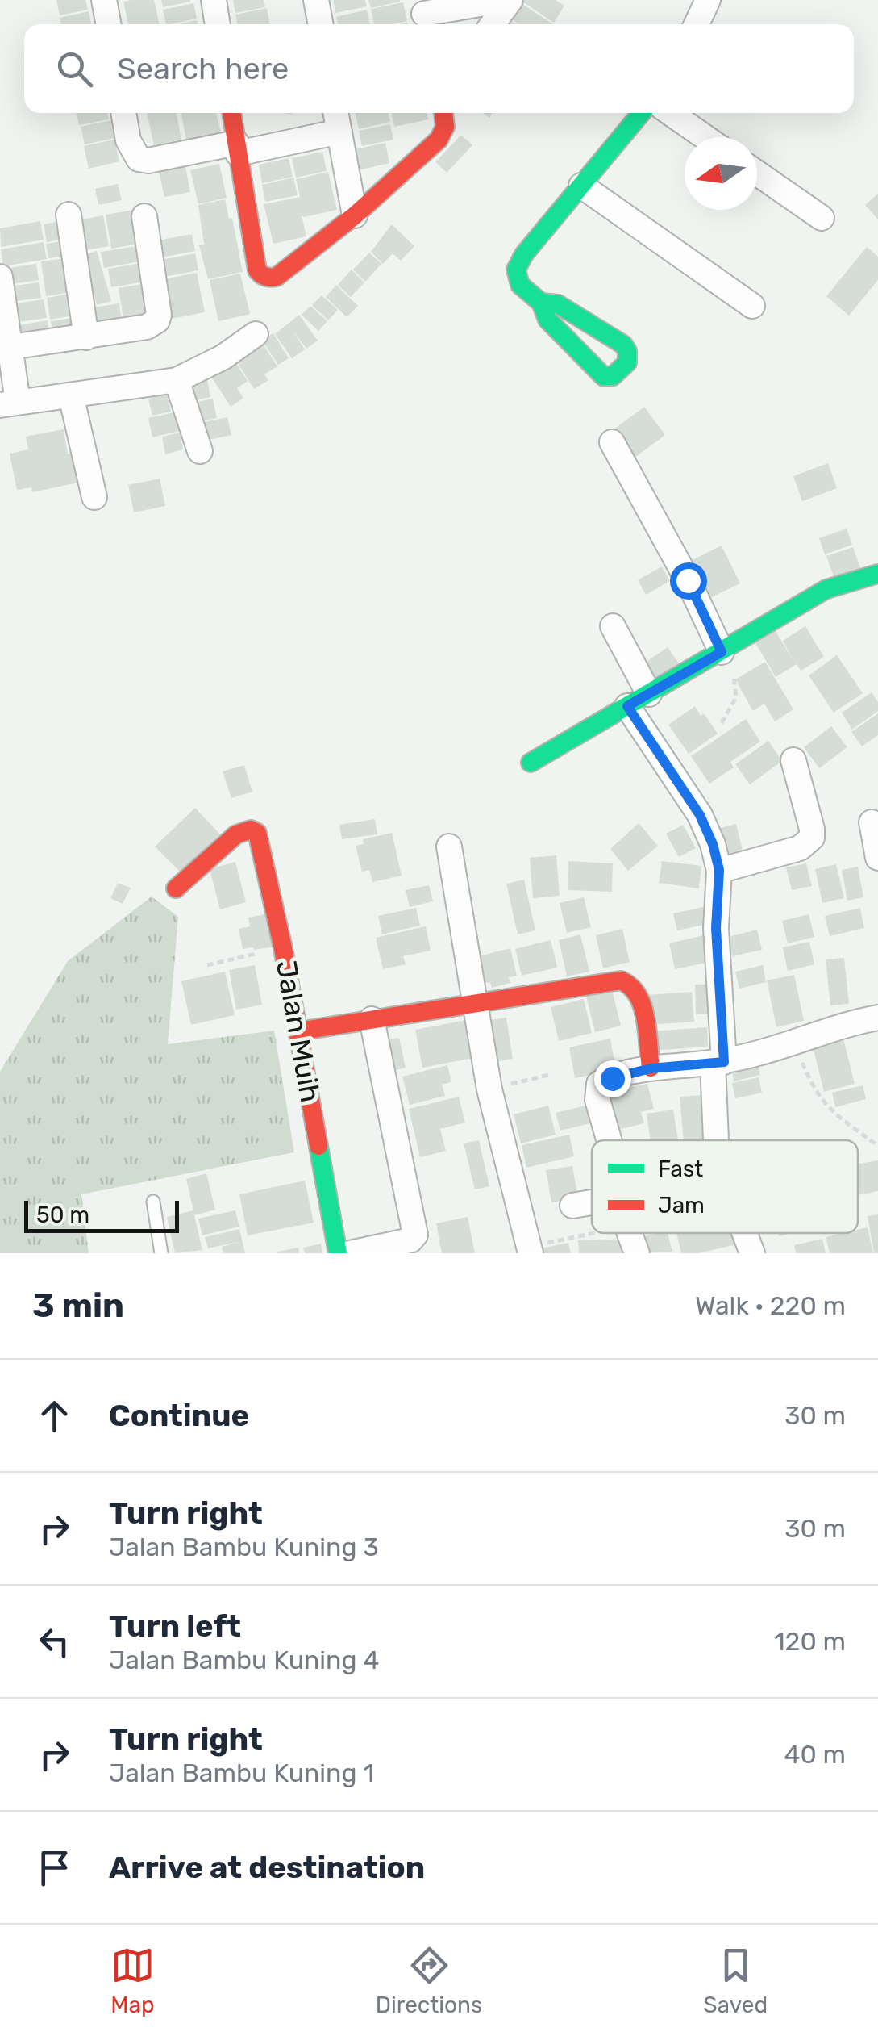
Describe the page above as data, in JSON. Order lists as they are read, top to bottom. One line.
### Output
{"streets":{"street":["Jalan Muih"]},"legend":["Fast","Jam"],"scale_bar":"50 m","north":"left","page":{"search":"Search here","scale":"50 m","heading":["3 min","Walk · 220 m"],"list":[["Continue","30 m"],["Turn right","Jalan Bambu Kuning 3","30 m"],["Turn left","Jalan Bambu Kuning 4","120 m"],["Turn right","Jalan Bambu Kuning 1","40 m"],"Arrive at destination"],"nav":["Map","Directions","Saved"]}}
